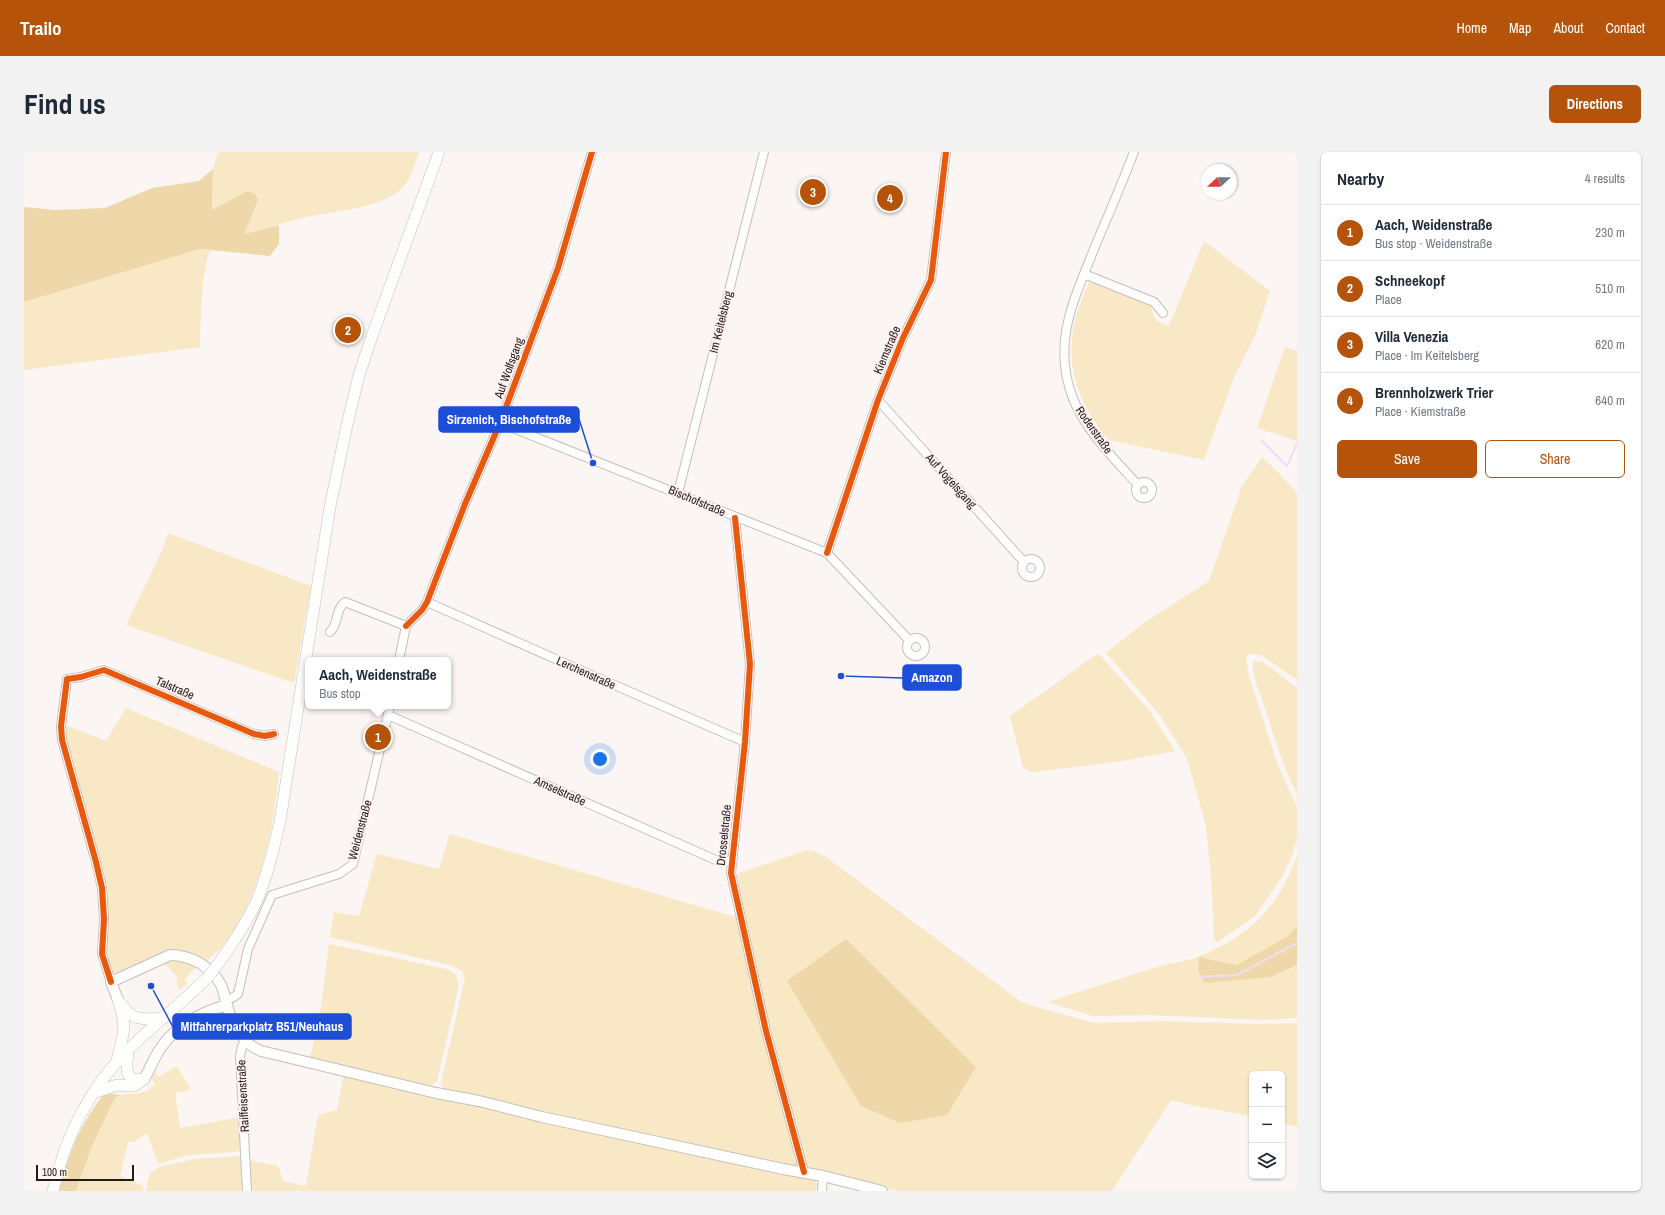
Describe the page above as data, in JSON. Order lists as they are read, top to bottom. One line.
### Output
{"streets":{"street":["Im Keitelsberg","Kiemstraße","Auf Wolfsgang","Roderstraße","Auf Vogelsgang","Bischofstraße","Lerchenstraße","Talstraße","Amselstraße","Weidenstraße","Drosselstraße","Raiffeisenstraße"]},"crossings":[["Im Keitelsberg","Bischofstraße"],["Kiemstraße","Auf Vogelsgang"],["Kiemstraße","Bischofstraße"],["Auf Wolfsgang","Bischofstraße"],["Auf Wolfsgang","Lerchenstraße"],["Bischofstraße","Drosselstraße"],["Lerchenstraße","Drosselstraße"],["Amselstraße","Weidenstraße"],["Amselstraße","Drosselstraße"]],"places":["Sirzenich, Bischofstraße","Amazon","Mitfahrerparkplatz B51/Neuhaus"],"scale_bar":"100 m","north":"left","page":{"header":"Trailo","nav":["Home","Map","About","Contact"],"title":"Find us","buttons":["Directions",["Save","Share"]],"heading":["Nearby","4 results"],"pins":["3","4","2","1"],"list":[{"mark":"1","name":"Aach, Weidenstraße","note":"Bus stop · Weidenstraße","value":"230 m"},{"mark":"2","name":"Schneekopf","note":"Place","value":"510 m"},{"mark":"3","name":"Villa Venezia","note":"Place · Im Keitelsberg","value":"620 m"},{"mark":"4","name":"Brennholzwerk Trier","note":"Place · Kiemstraße","value":"640 m"}],"popup":["Aach, Weidenstraße","Bus stop"],"map_buttons":["+","−"],"scale":"100 m"}}
